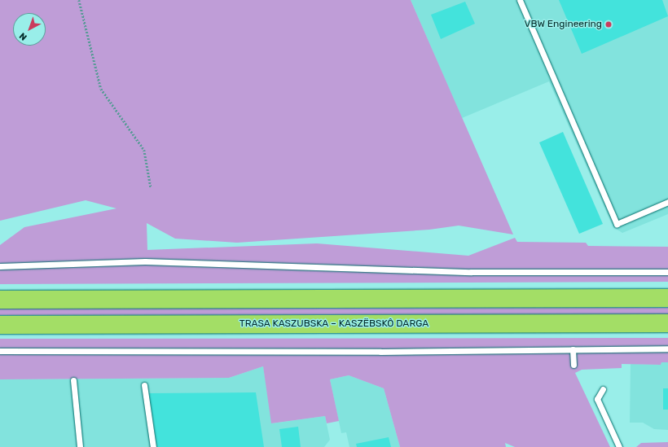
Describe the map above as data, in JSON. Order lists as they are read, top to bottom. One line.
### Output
{"streets":{"highway":["TRASA KASZUBSKA – KASZËBSKÔ DARGA"]},"places":["VBW Engineering"],"north":"bottom left"}
